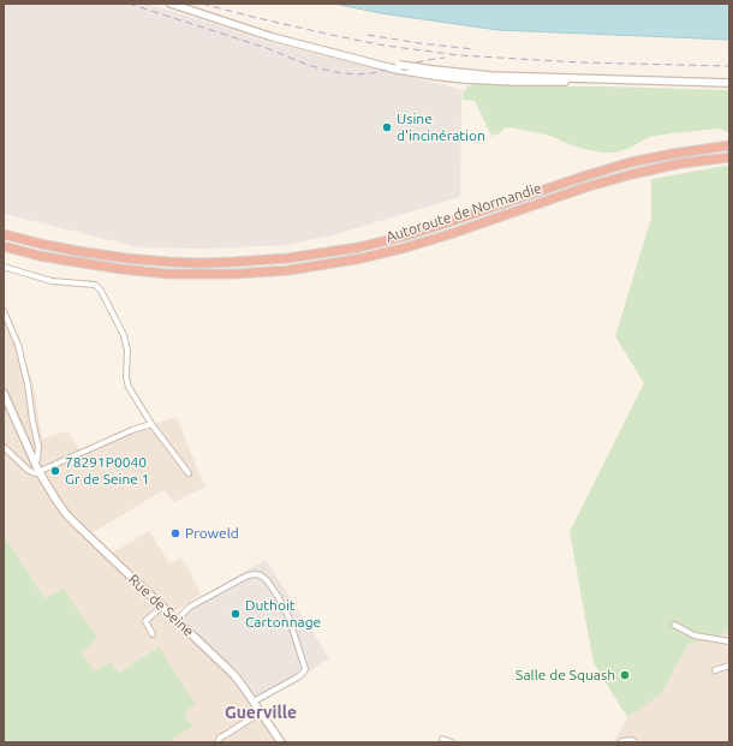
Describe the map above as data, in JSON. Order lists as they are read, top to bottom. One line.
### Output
{"streets":{"highway":["Autoroute de Normandie"],"main road":["Rue de Seine"]},"districts":["Guerville"],"places":["Usine d'incinération","78291P0040 Gr de Seine 1","Proweld","Duthoit Cartonnage","Salle de Squash"]}
